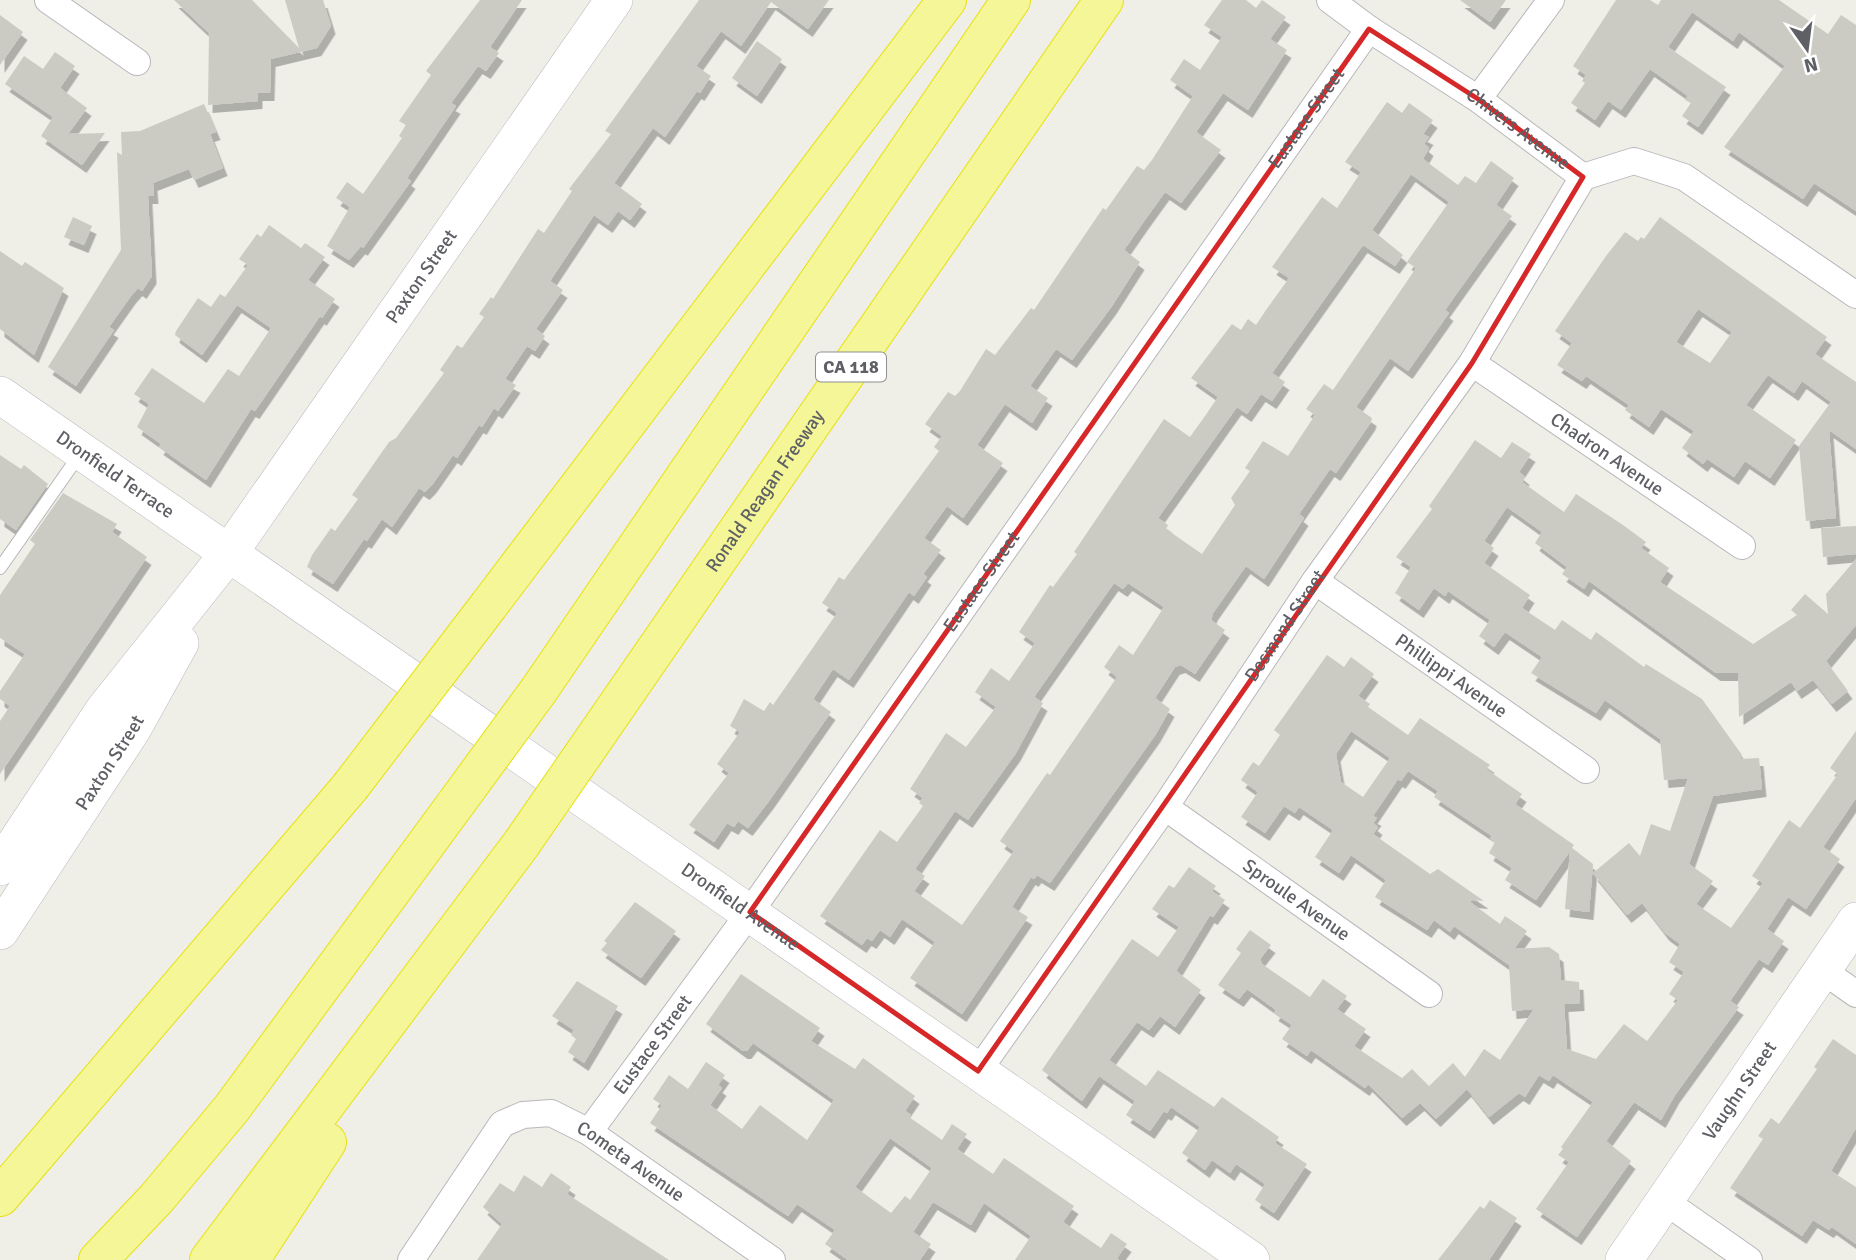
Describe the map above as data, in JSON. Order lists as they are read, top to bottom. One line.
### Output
{"streets":{"highway":["CA 118","Ronald Reagan Freeway"],"street":["Eustace Street","Chivers Avenue","Paxton Street","Chadron Avenue","Dronfield Terrace","Desmond Street","Phillippi Avenue","Sproule Avenue","Dronfield Avenue","Vaughn Street","Cometa Avenue"]},"crossings":[["Eustace Street","Chivers Avenue"],["Eustace Street","Dronfield Avenue"],["Eustace Street","Cometa Avenue"],["Chivers Avenue","Desmond Street"],["Paxton Street","Dronfield Terrace"],["Paxton Street","Dronfield Avenue"],["Chadron Avenue","Desmond Street"],["Dronfield Terrace","Dronfield Avenue"],["Desmond Street","Phillippi Avenue"],["Desmond Street","Sproule Avenue"],["Desmond Street","Dronfield Avenue"]],"north":"bottom"}
